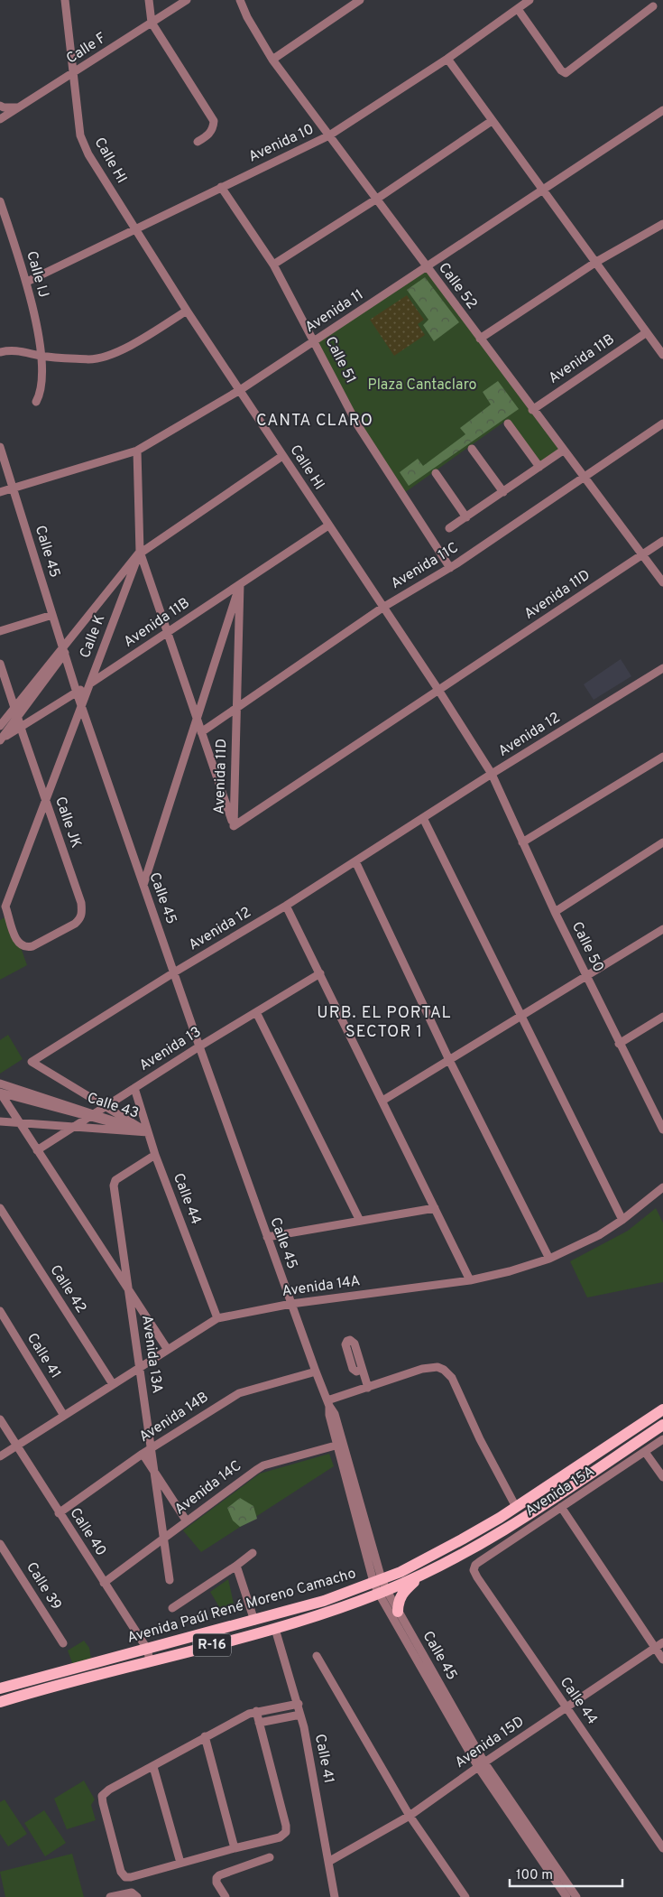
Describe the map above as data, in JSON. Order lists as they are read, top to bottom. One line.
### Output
{"streets":{"main road":["Avenida Paúl René Moreno Camacho","R-16"],"street":["Calle F","Avenida 10","Calle HI","Calle IJ","Calle 52","Avenida 11","Avenida 11B","Calle 51","Calle 45","Avenida 11C","Avenida 11D","Calle K","Avenida 12","Calle JK","Calle 50","Avenida 13","Calle 43","Calle 44","Avenida 14A","Calle 42","Avenida 13A","Calle 41","Avenida 14B","Avenida 14C","Avenida 15A","Calle 40","Calle 39","Avenida 15D"]},"crossings":[["Calle F","Calle HI"],["Avenida 10","Calle HI"],["Avenida 10","Calle IJ"],["Avenida 10","Calle 52"],["Avenida 10","Calle 51"],["Calle HI","Avenida 11"],["Calle HI","Avenida 11B"],["Calle HI","Avenida 11C"],["Calle HI","Avenida 11D"],["Calle HI","Avenida 12"],["Calle HI","Calle 50"],["Calle 52","Avenida 11"],["Calle 52","Avenida 11B"],["Calle 52","Avenida 11C"],["Calle 52","Avenida 11D"],["Avenida 11","Calle 51"],["Avenida 11","Calle 45"],["Avenida 11B","Calle 45"],["Avenida 11B","Avenida 11D"],["Avenida 11B","Calle JK"],["Calle 51","Avenida 11C"],["Calle 45","Avenida 12"],["Calle 45","Avenida 13"],["Calle 45","Avenida 14A"],["Calle 45","Avenida 14B"],["Calle 45","Avenida 14C"],["Calle 45","Avenida Paúl René Moreno Camacho"],["Calle 45","Avenida 15D"],["Calle K","Calle JK"],["Avenida 12","Calle 50"],["Avenida 12","Calle 43"],["Avenida 12","Calle 44"],["Avenida 13","Calle 43"],["Avenida 13","Calle 44"],["Calle 43","Calle 44"],["Calle 43","Avenida 14A"],["Calle 44","Avenida 14A"],["Calle 44","Avenida 13A"],["Calle 44","Avenida 15A"],["Calle 44","Avenida 15D"],["Avenida 14A","Calle 42"],["Avenida 14A","Calle 41"],["Avenida 14A","Calle 40"],["Calle 41","Avenida Paúl René Moreno Camacho"],["Calle 41","Avenida 15D"],["Avenida 14B","Calle 40"],["Avenida 14C","Calle 40"],["Calle 40","Avenida Paúl René Moreno Camacho"]],"districts":["CANTA CLARO","URB. EL PORTAL SECTOR 1"],"parks":["Plaza Cantaclaro"],"scale_bar":"100 m"}
